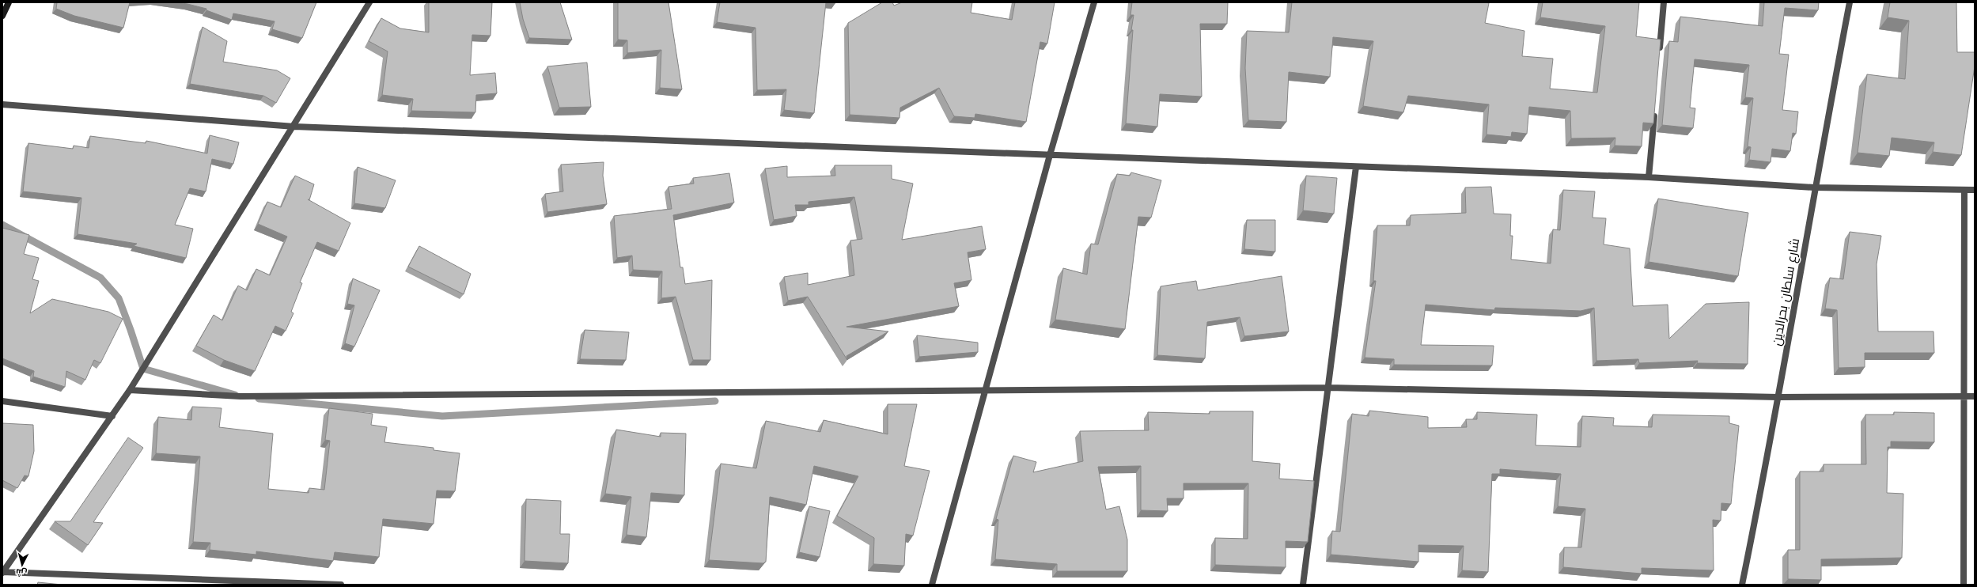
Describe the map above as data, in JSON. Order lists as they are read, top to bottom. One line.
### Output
{"streets":{"street":["شارع سلطان بحرالدين"]},"north":"bottom"}
